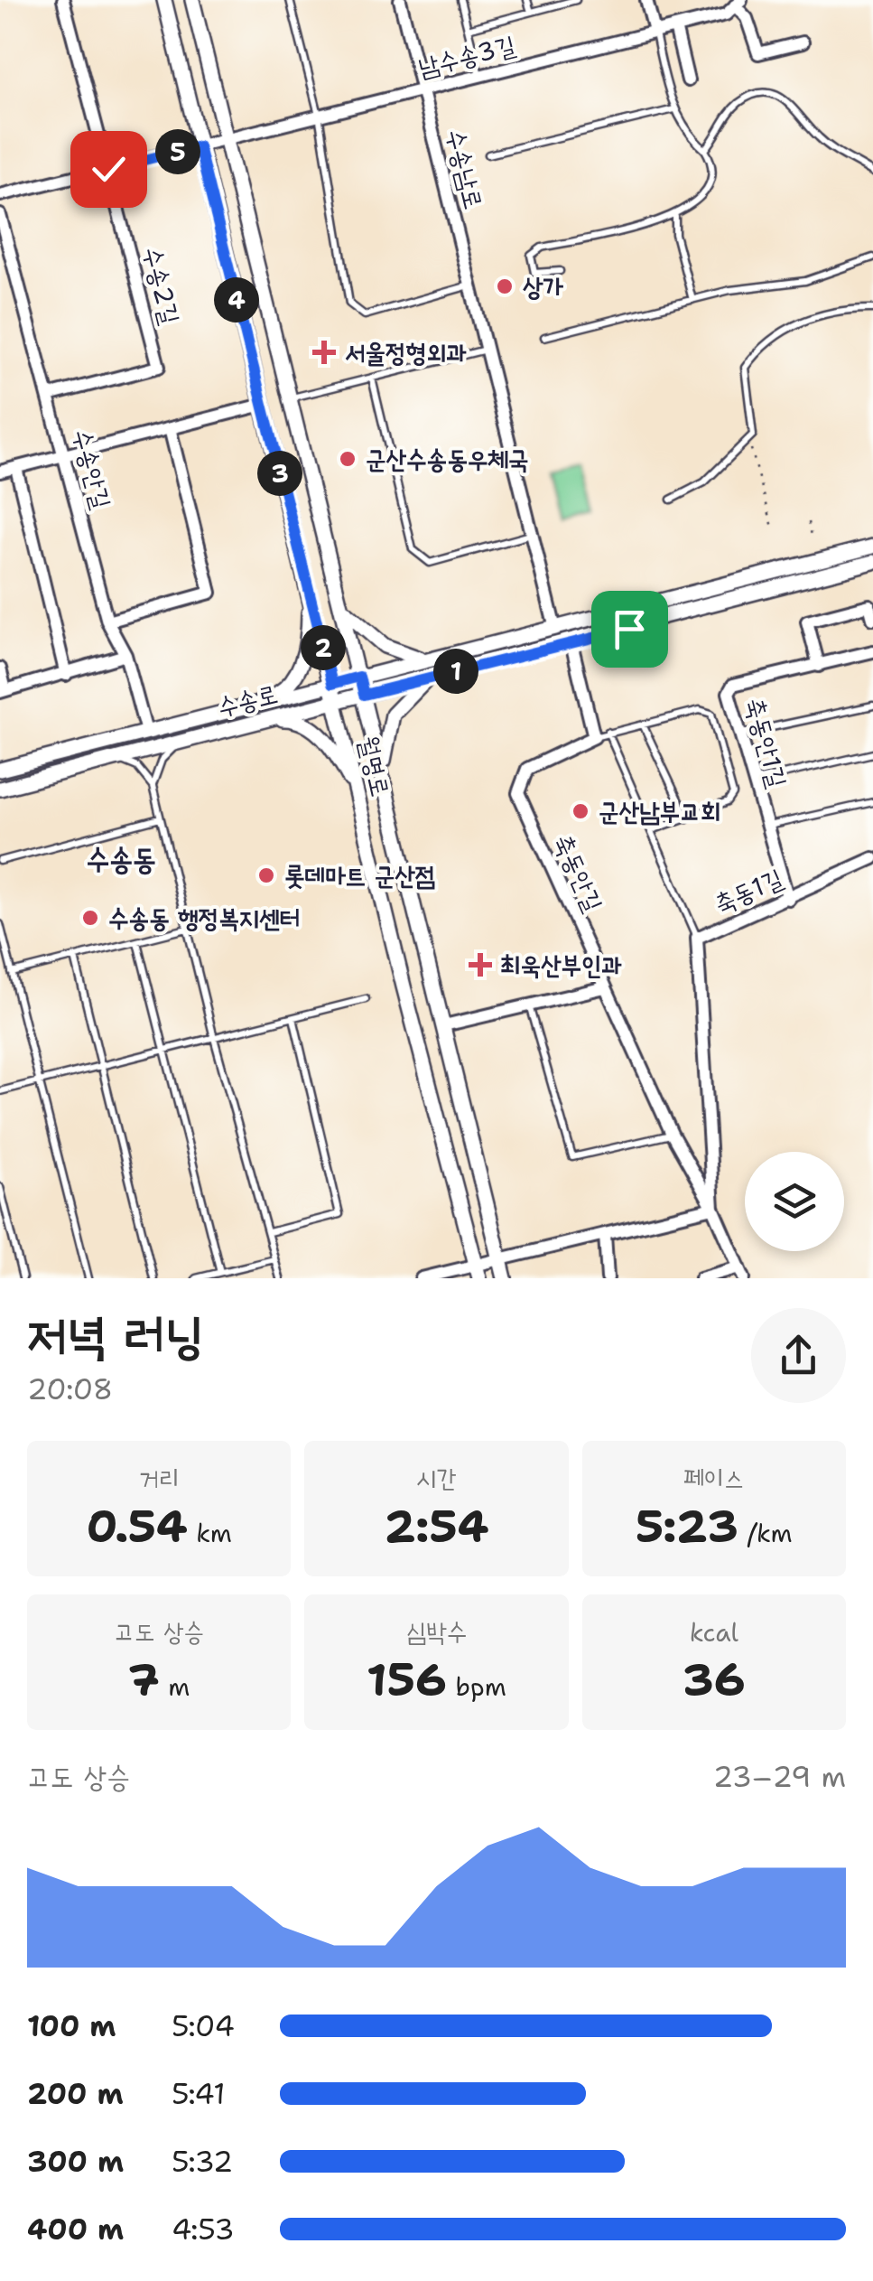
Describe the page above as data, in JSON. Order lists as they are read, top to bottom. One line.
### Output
{"streets":{"street":["남수송3길","수송남로","수송2길","수송안길","수송로","축동안1길","월명로","축동안길","축동1길"]},"crossings":[["남수송3길","수송남로"],["남수송3길","수송2길"],["남수송3길","월명로"],["수송남로","수송로"],["수송2길","수송안길"],["수송안길","수송로"],["수송로","월명로"],["축동안1길","축동1길"],["축동안길","축동1길"]],"districts":["수송동"],"places":{"other":["상가","군산수송동우체국","군산남부교회","롯데마트 군산점","수송동 행정복지센터"],"health":["서울정형외과","최욱산부인과"]},"page":{"pins":["5","4","3","2","1"],"heading":["저녁 러닝","20:08"],"stats":[["거리","0.54 km"],["시간","2:54"],["페이스","5:23 /km"],["고도 상승","7 m"],["심박수","156 bpm"],["kcal","36"]],"chart":["고도 상승","23–29 m"],"list":[{"name":"100 m","note":"5:04"},{"name":"200 m","note":"5:41"},{"name":"300 m","note":"5:32"},{"name":"400 m","note":"4:53"}]}}
